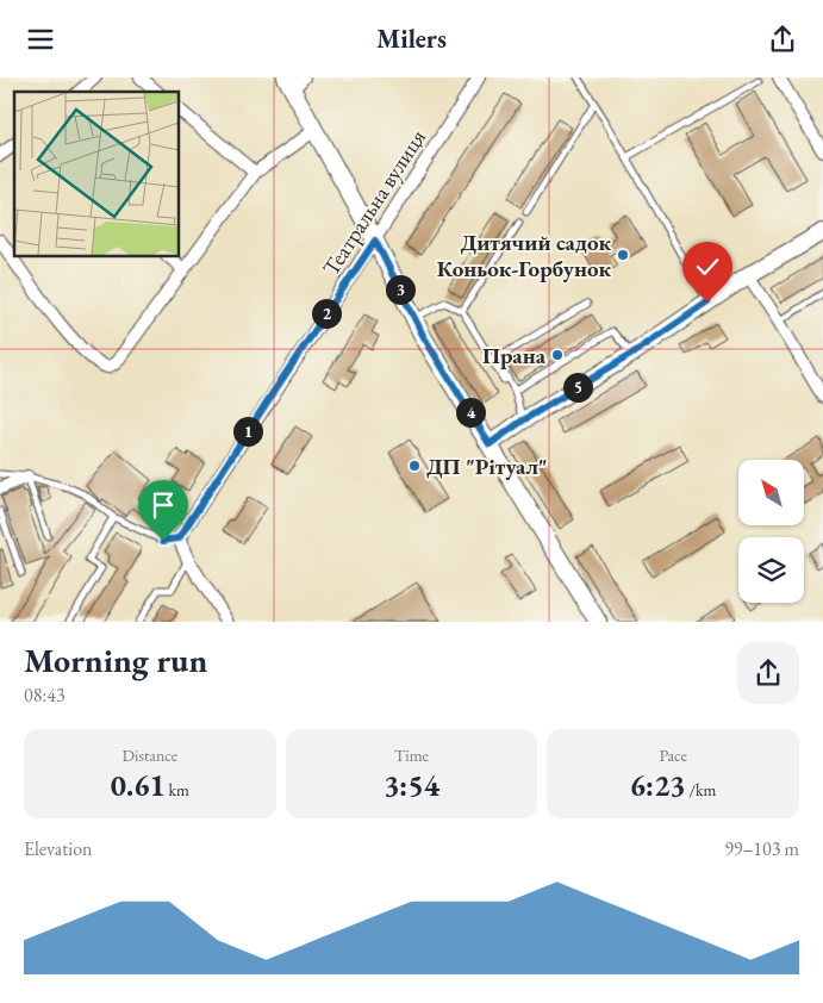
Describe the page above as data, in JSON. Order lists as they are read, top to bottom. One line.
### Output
{"streets":{"street":["Театральна вулиця"]},"places":["Дитячий садок Коньок-Горбунок","Прана","ДП \"Рітуал\""],"north":"top left","page":{"header":"Milers","pins":["3","2","5","4","1"],"heading":["Morning run","08:43"],"stats":[["Distance","0.61 km"],["Time","3:54"],["Pace","6:23 /km"]],"chart":["Elevation","99–103 m"]}}
